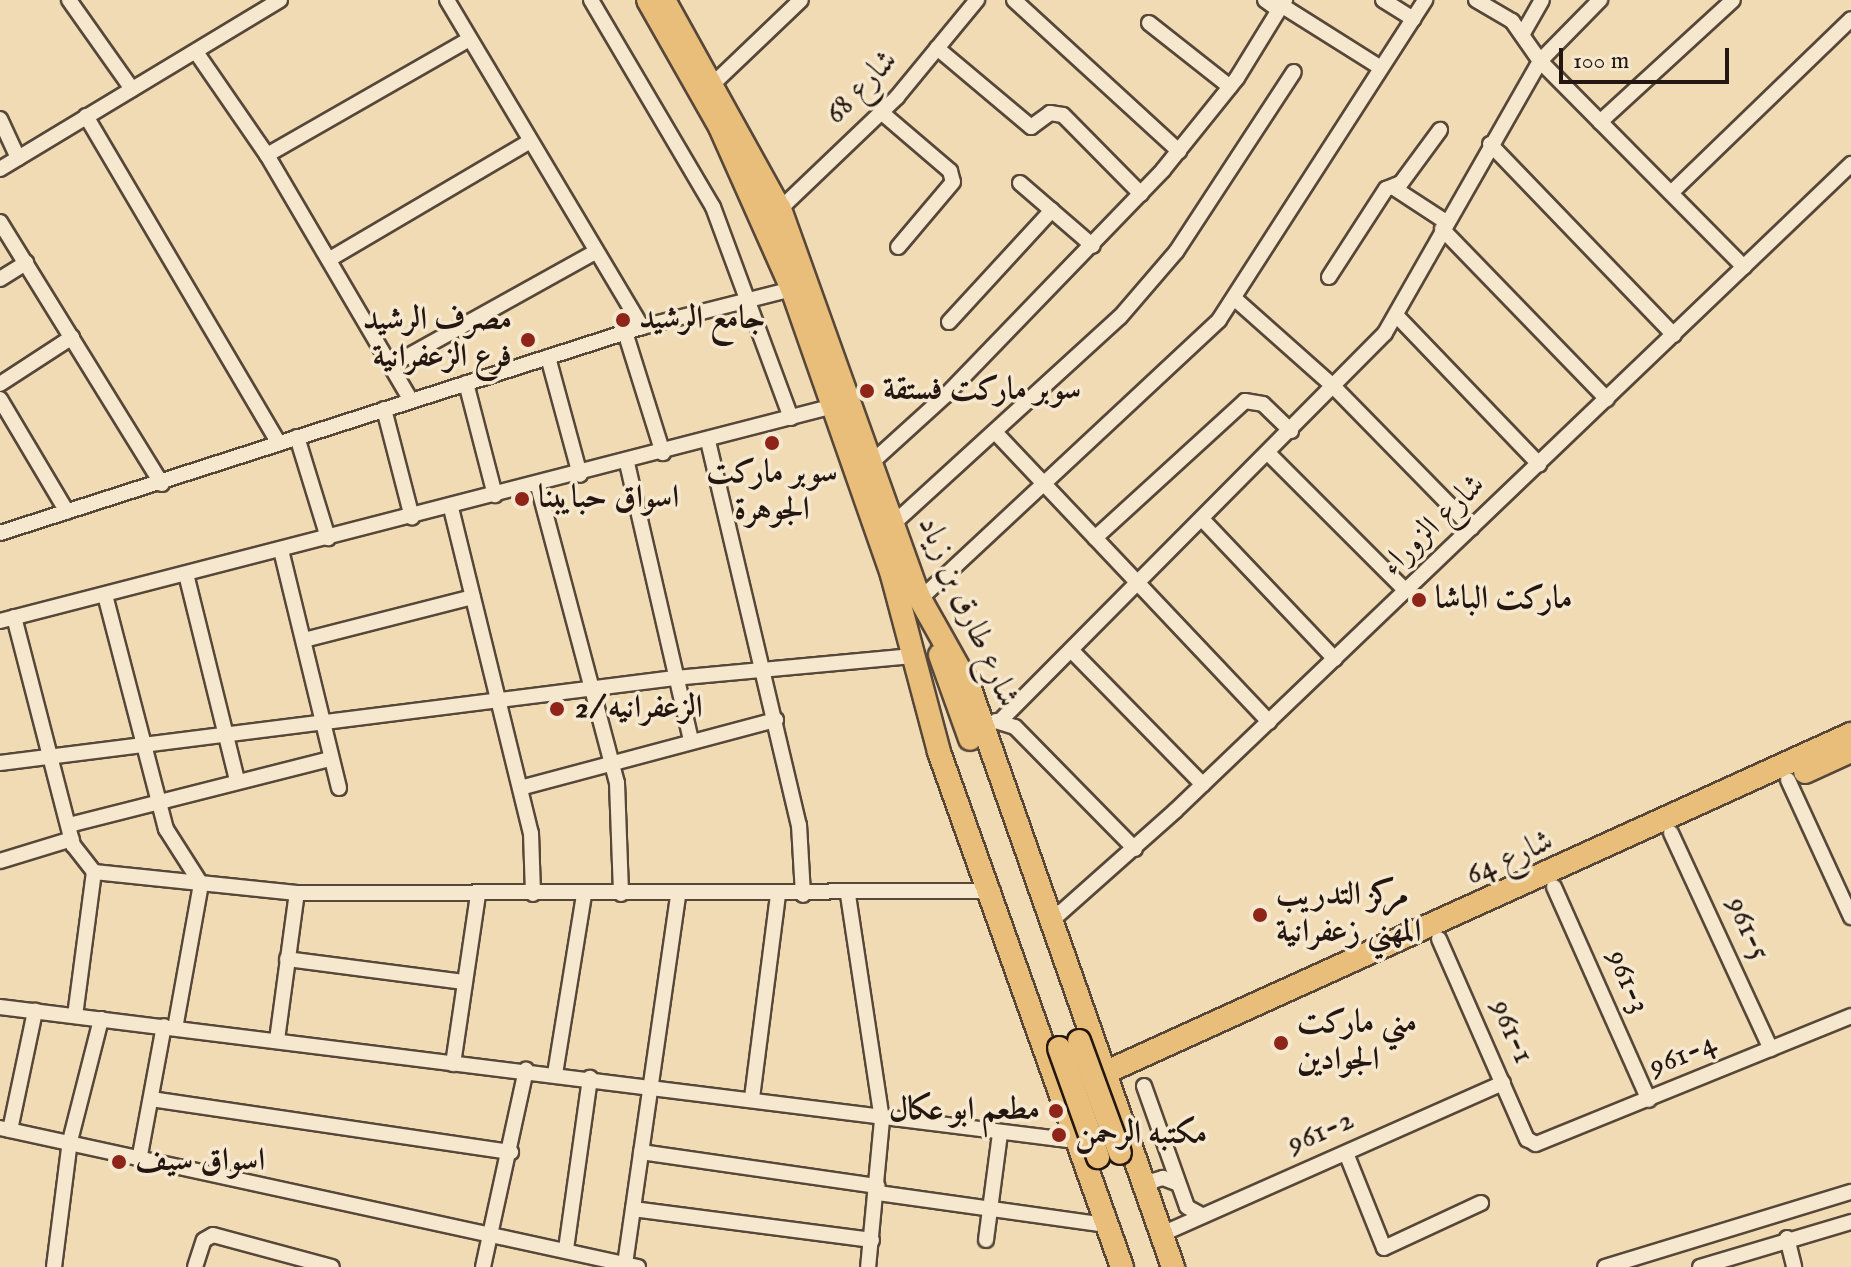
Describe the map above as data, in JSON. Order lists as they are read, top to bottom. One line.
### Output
{"streets":{"main road":["شارع طارق بن زياد","شارع 64"],"street":["شارع 68","شارع الزوراء","961-5","961-3","961-1","961-4","961-2"]},"crossings":[["شارع 68","شارع طارق بن زياد"],["شارع الزوراء","شارع طارق بن زياد"],["شارع طارق بن زياد","شارع 64"],["شارع طارق بن زياد","961-2"],["شارع 64","961-5"],["شارع 64","961-3"],["شارع 64","961-1"],["961-5","961-4"],["961-3","961-4"],["961-1","961-4"],["961-1","961-2"]],"places":["جامع الرشيد","مصرف الرشيد فرع الزعفرانية","سوبر ماركت فستقة","سوبر ماركت الجوهرة","اسواق حبايبنا","ماركت الباشا","الزعفرانيه /2","مركز التدريب المهني زعفرانية","مني ماركت الجوادين","مطعم ابو عكال","مكتبه الرحمن","اسواق سيف"],"scale_bar":"100 m"}
